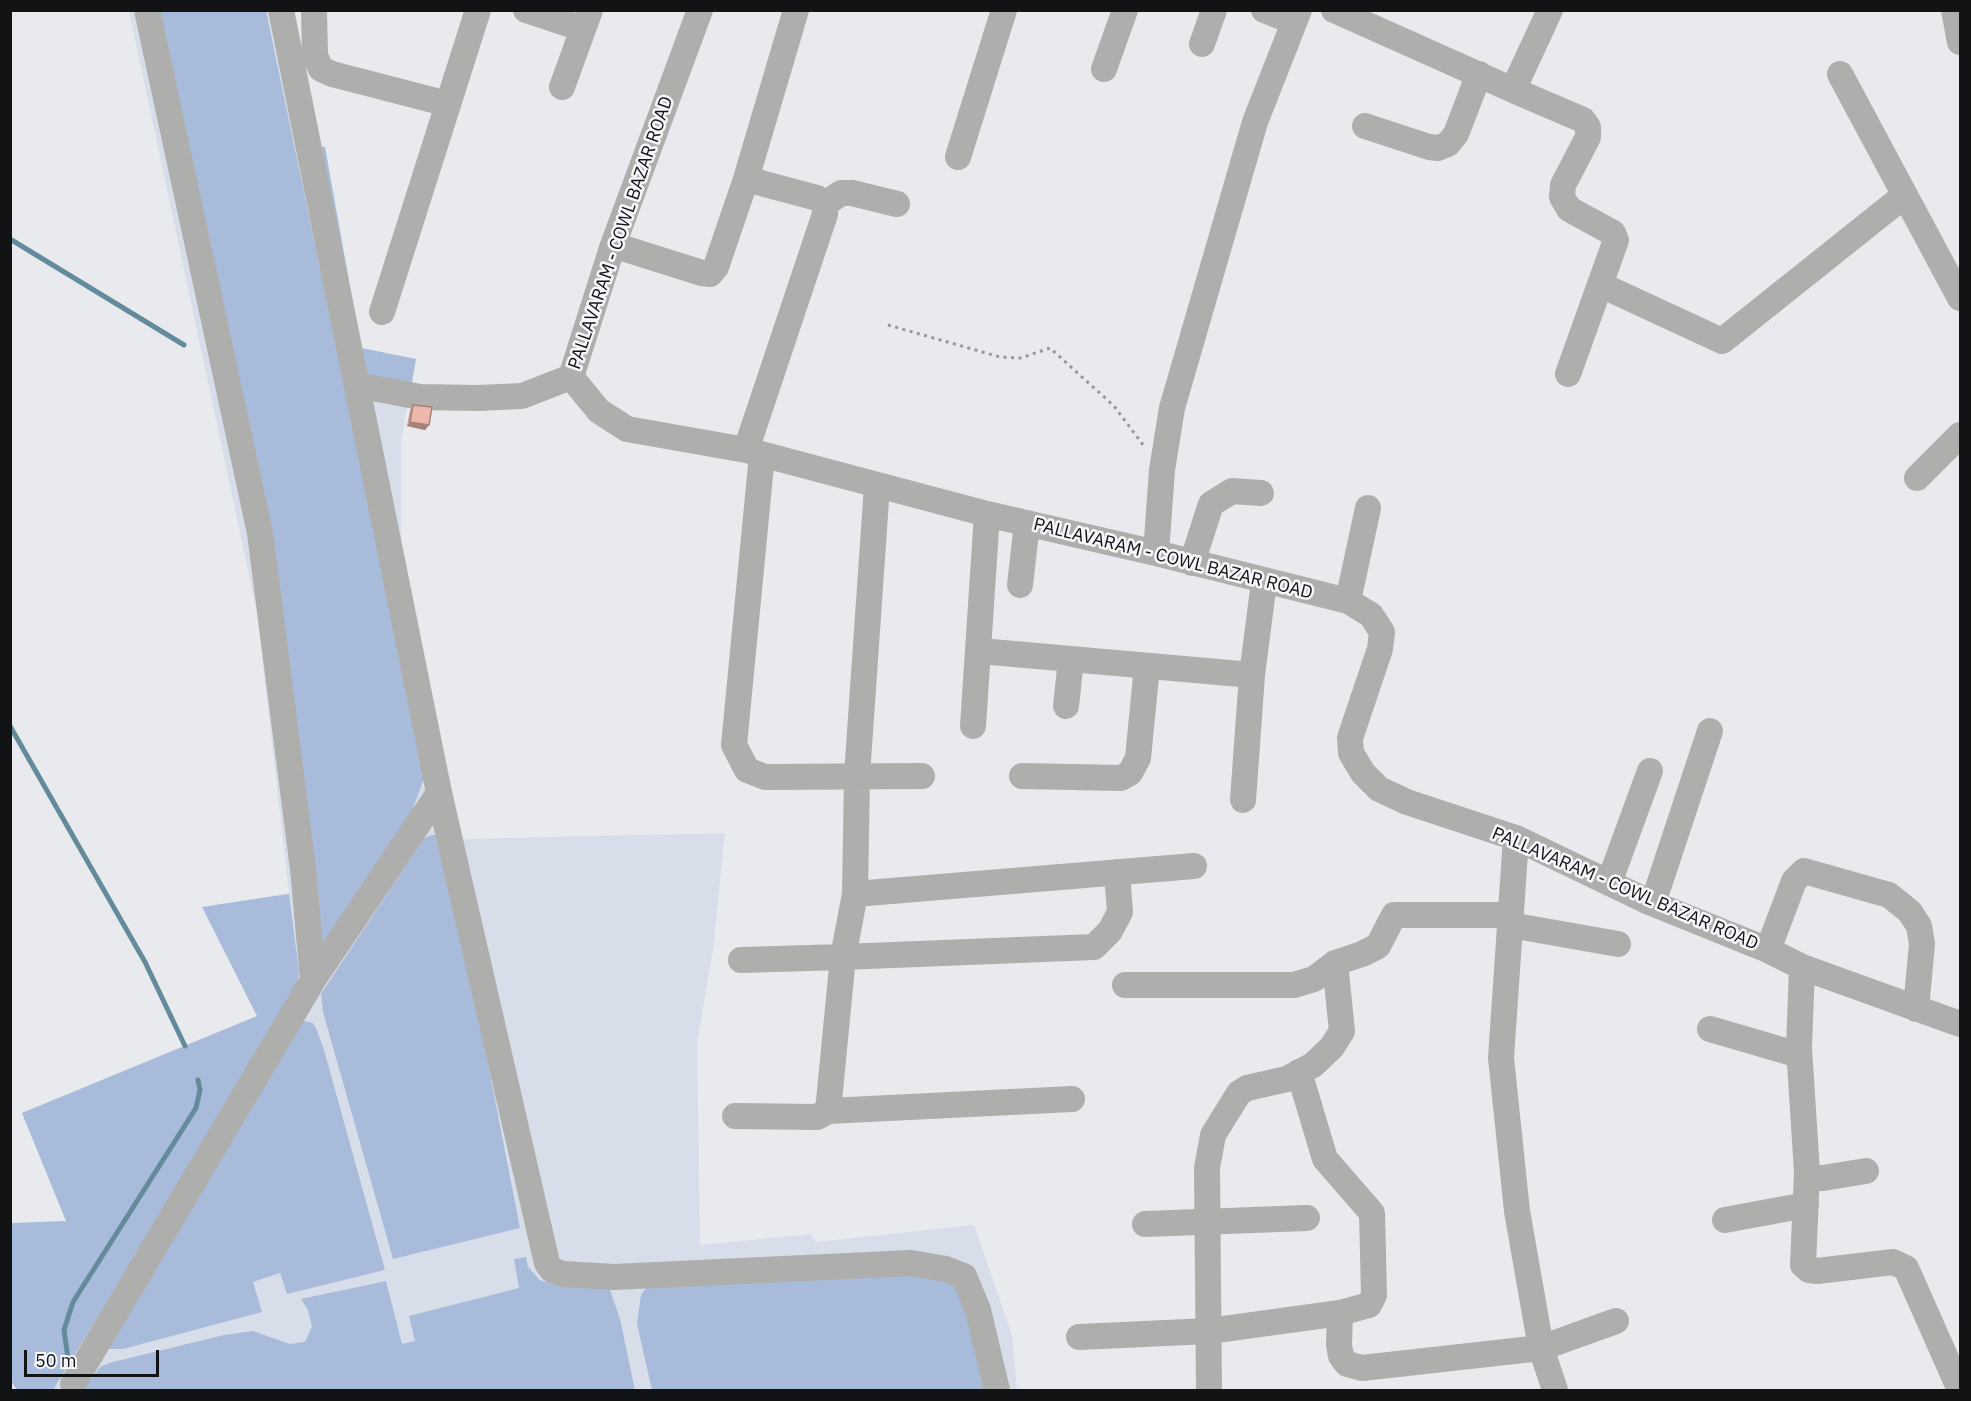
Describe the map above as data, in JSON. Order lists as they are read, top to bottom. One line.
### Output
{"streets":{"street":["PALLAVARAM - COWL BAZAR ROAD"]},"scale_bar":"50 m"}
